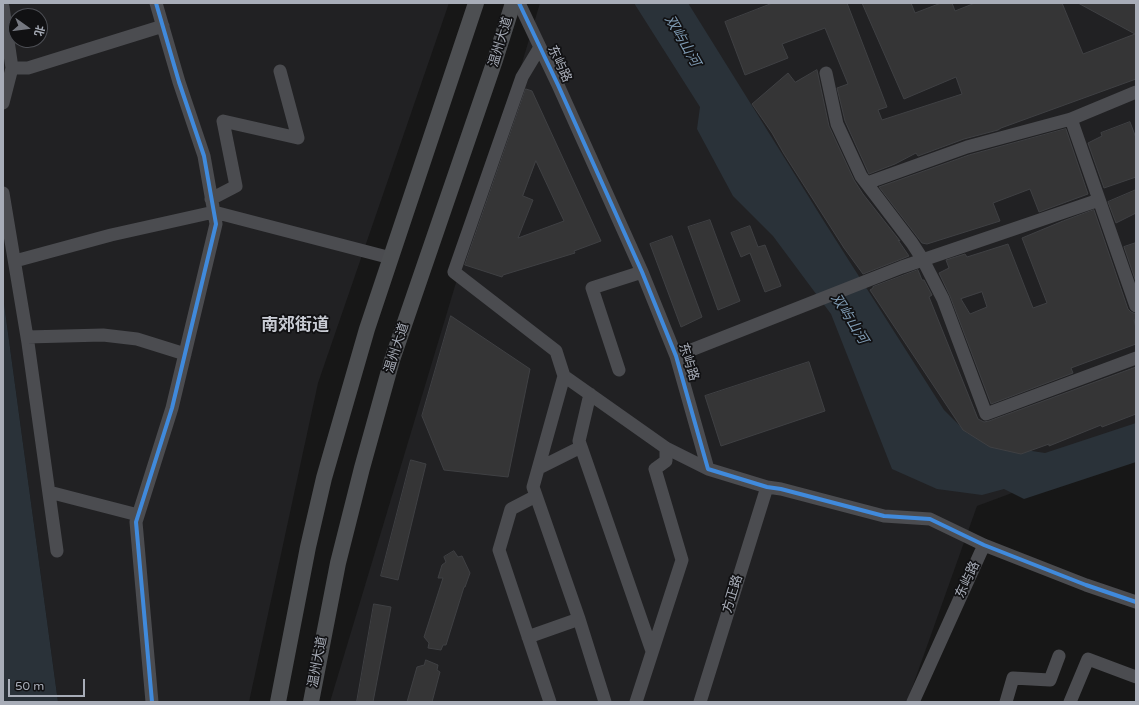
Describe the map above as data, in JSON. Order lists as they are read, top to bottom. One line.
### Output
{"streets":{"main road":["温州大道"],"street":["东屿路","方正路"]},"crossings":[["东屿路","方正路"]],"districts":["南郊街道"],"water":["双屿山河"],"scale_bar":"50 m","north":"right"}
